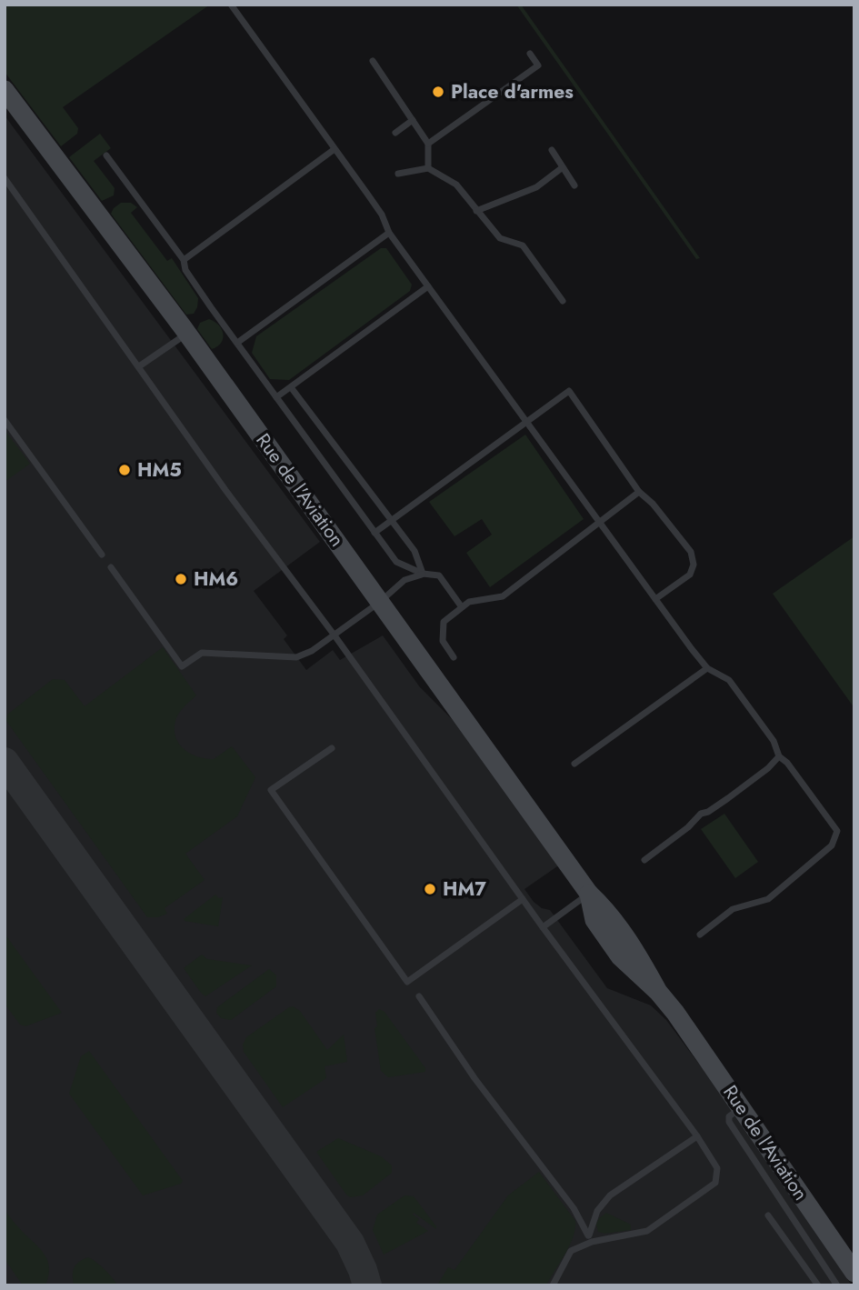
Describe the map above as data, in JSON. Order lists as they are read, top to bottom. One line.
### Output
{"streets":{"street":["Rue de l'Aviation"]},"places":["Place d'armes","HM5","HM6","HM7"]}
